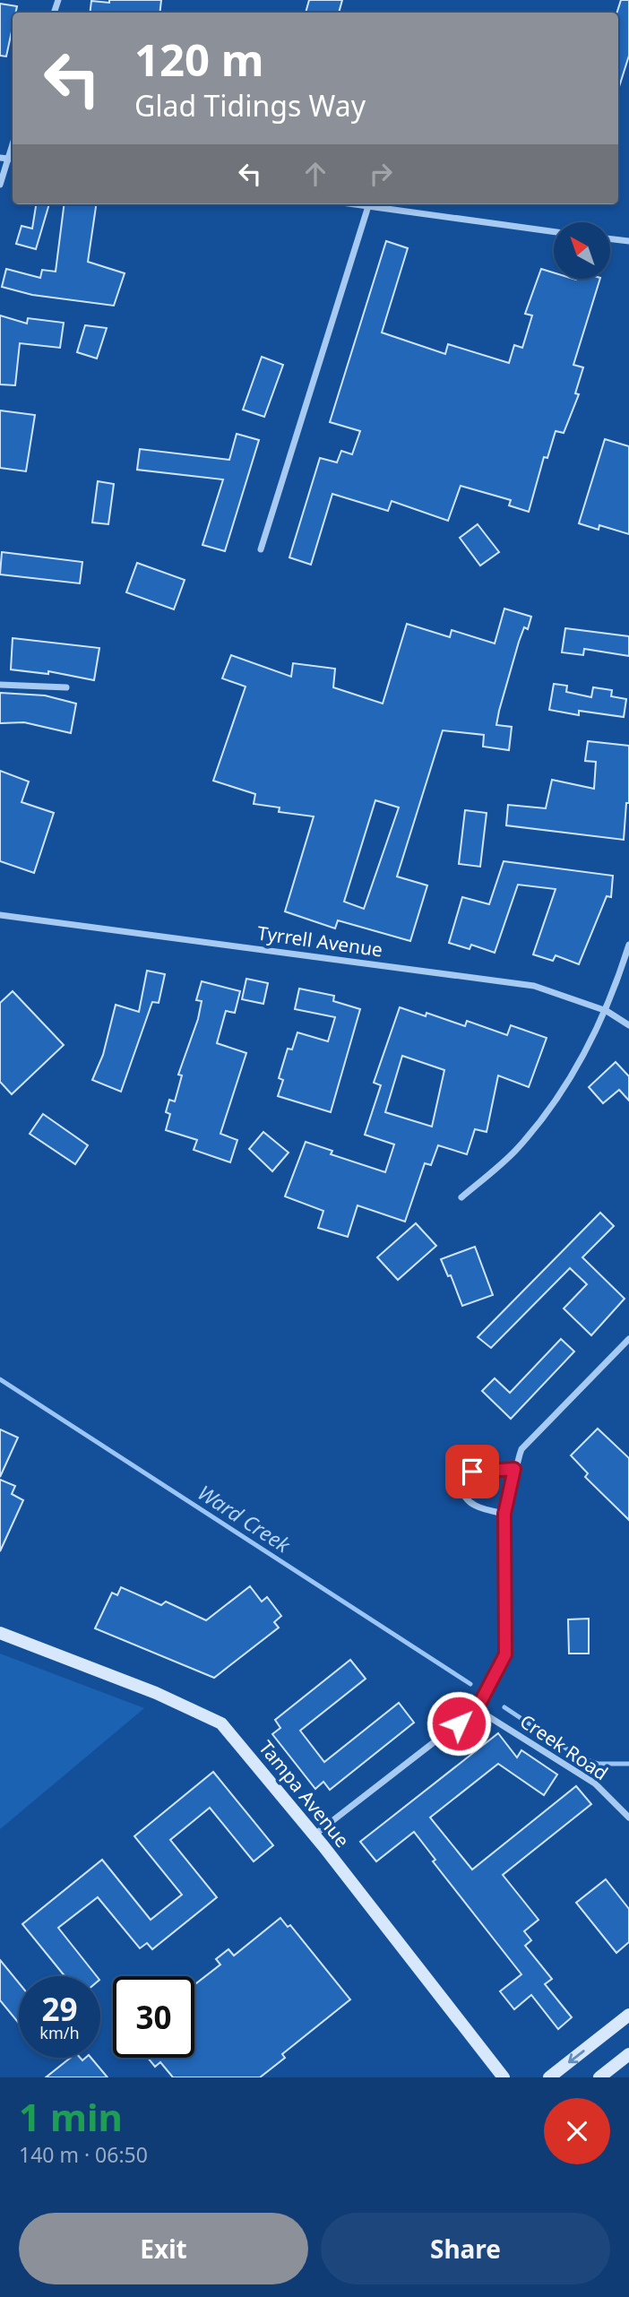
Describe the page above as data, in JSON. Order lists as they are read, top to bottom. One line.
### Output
{"streets":{"street":["Tyrrell Avenue","Creek Road","Tampa Avenue"]},"water":["Ward Creek"],"north":"top left","page":{"turn":["120 m","Glad Tidings Way"],"speed":"29 km/h","limit":"30","heading":["1 min","140 m · 06:50"],"buttons":["Exit","Share"]}}
